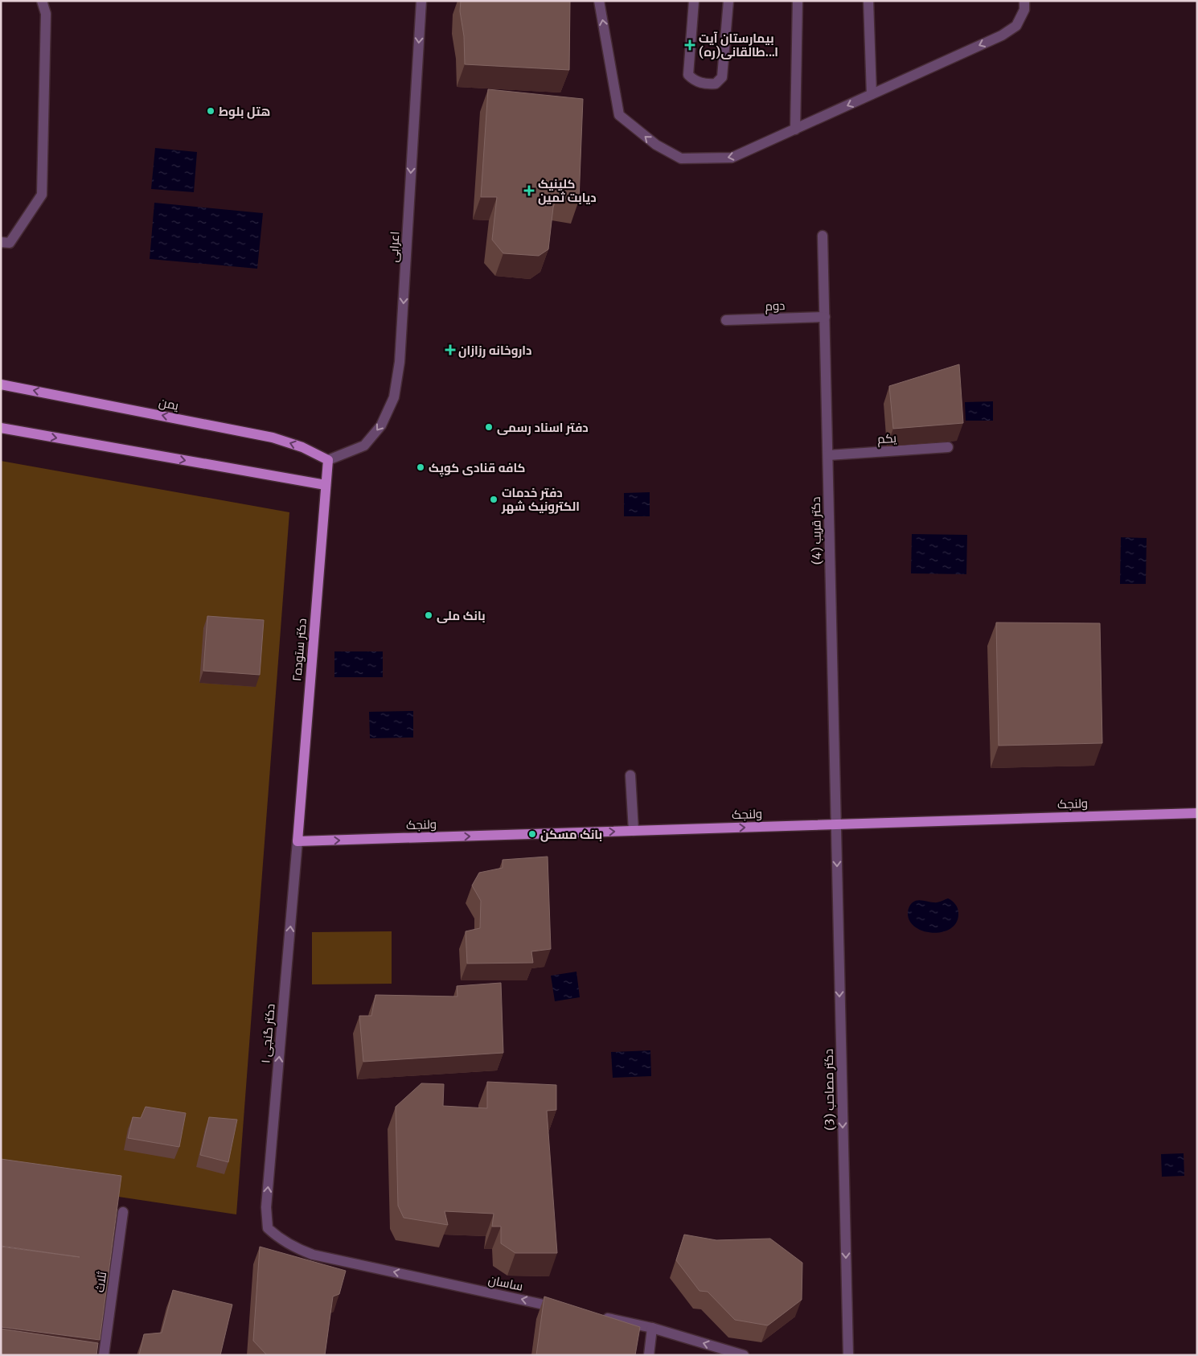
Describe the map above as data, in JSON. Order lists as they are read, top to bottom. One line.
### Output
{"streets":{"main road":["یمن","دکتر ستوده۲","ولنجک"],"street":["اعرابی","دوم","یکم","دکتر قریب (4)","دکتر گنجی ۱","دکتر مصاحب (3)","ثلاث","ساسان"]},"crossings":[["اعرابی","یمن"],["اعرابی","دکتر ستوده۲"],["دوم","دکتر قریب (4)"],["یمن","دکتر ستوده۲"],["یکم","دکتر قریب (4)"],["دکتر قریب (4)","ولنجک"],["دکتر قریب (4)","دکتر مصاحب (3)"],["دکتر ستوده۲","ولنجک"],["دکتر ستوده۲","دکتر گنجی ۱"],["ولنجک","دکتر گنجی ۱"],["ولنجک","دکتر مصاحب (3)"],["دکتر گنجی ۱","ساسان"]],"one_way":["اعرابی","ولنجک","دکتر گنجی ۱","دکتر مصاحب (3)","ساسان"],"places":{"health":["بیمارستان آیت ا...طالقانی(ره)","کلینیک دیابت ثمین","داروخانه رزازان"],"other":["هتل بلوط","دفتر اسناد رسمی","کافه قنادی کوپک","دفتر خدمات الکترونیک شهر","بانک ملی","بانک مسکن"]}}
